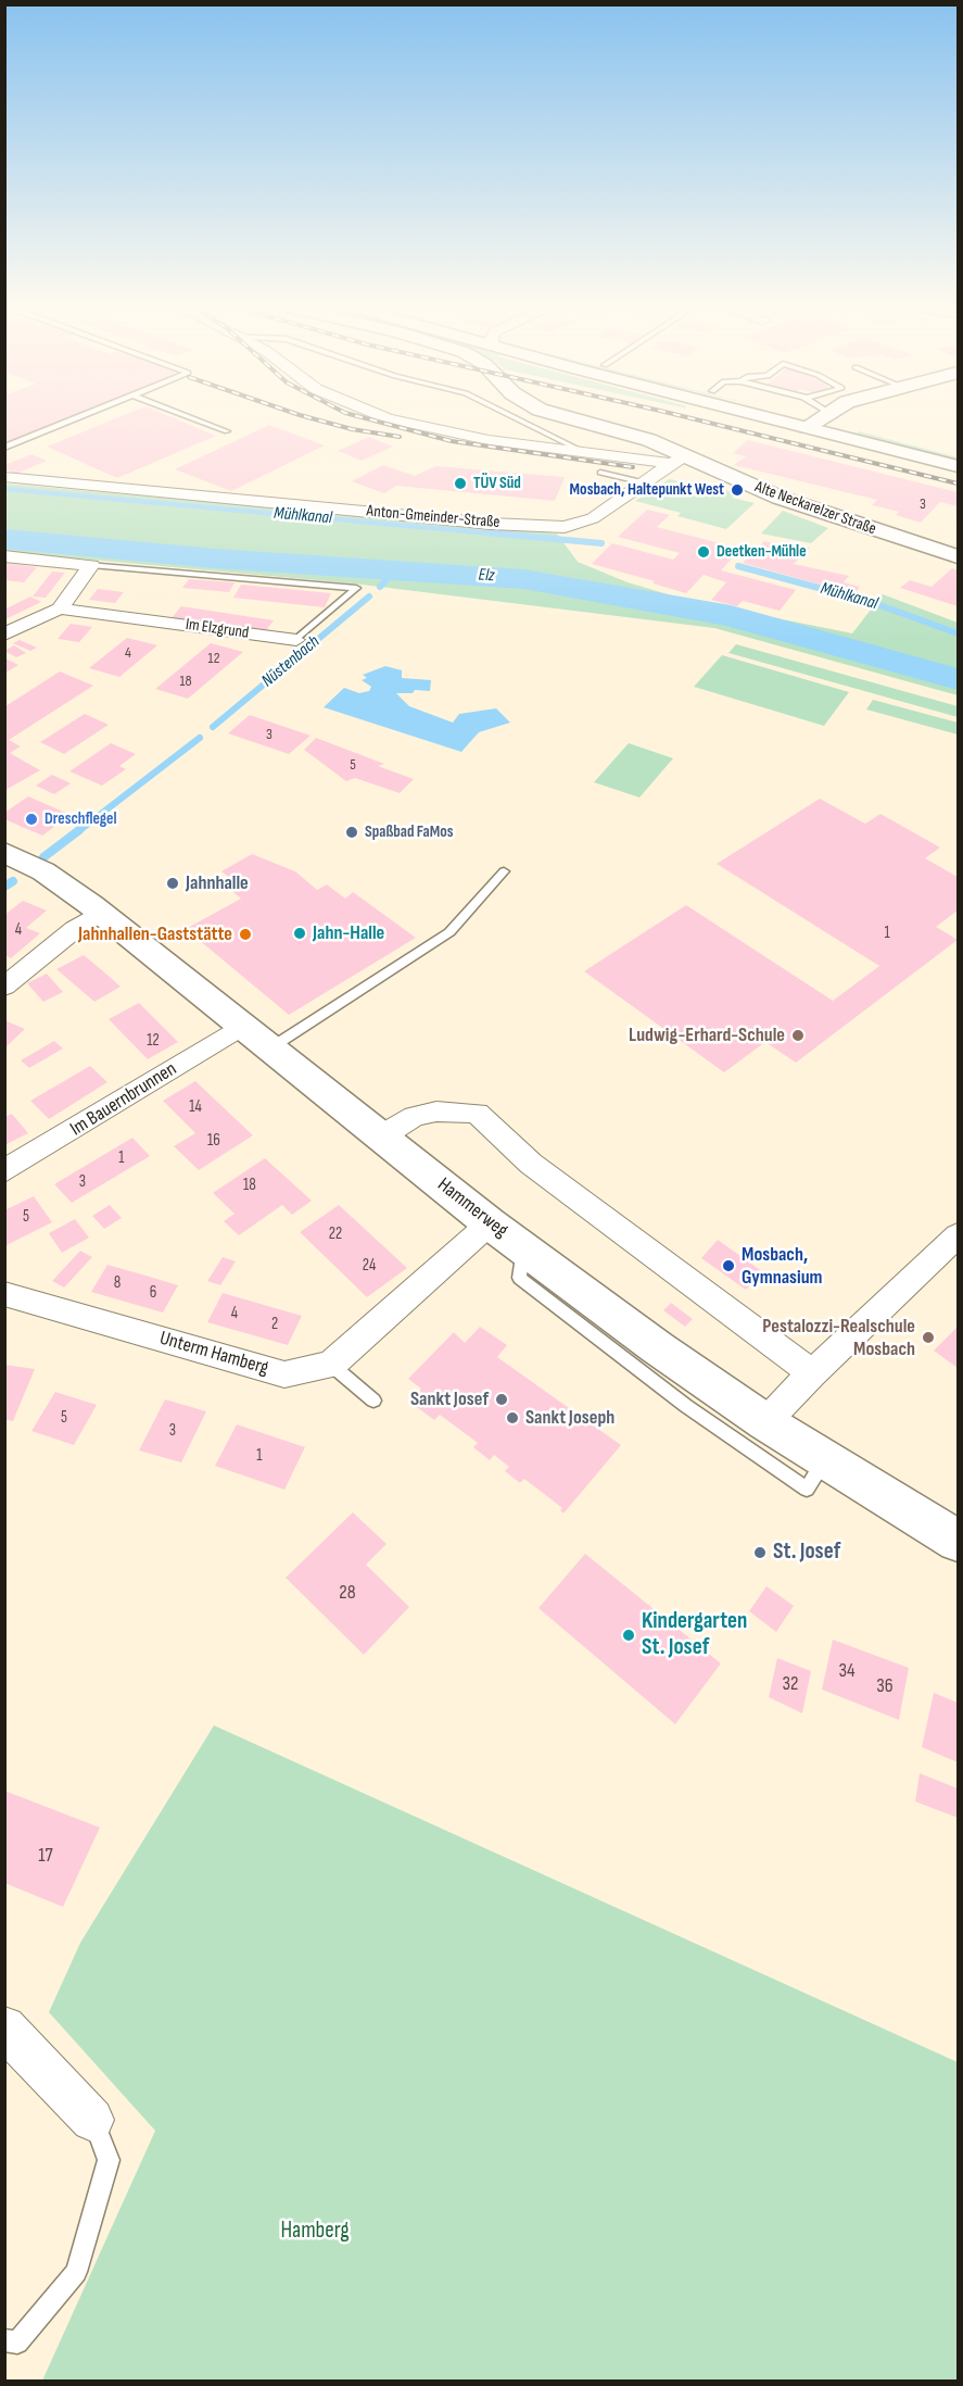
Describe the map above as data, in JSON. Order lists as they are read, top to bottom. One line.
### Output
{"streets":{"street":["Alte Neckarelzer Straße","Anton-Gmeinder-Straße","Im Elzgrund","Im Bauernbrunnen","Hammerweg","Unterm Hamberg"]},"crossings":[["Alte Neckarelzer Straße","Anton-Gmeinder-Straße"],["Im Bauernbrunnen","Hammerweg"],["Hammerweg","Unterm Hamberg"]],"water":["Mühlkanal","Elz","Nüstenbach"],"parks":["Hamberg"],"places":["TÜV Süd","Mosbach, Haltepunkt West","Deetken-Mühle","Dreschflegel","Spaßbad FaMos","Jahnhalle","Jahn-Halle","Jahnhallen-Gaststätte","Ludwig-Erhard-Schule","Mosbach, Gymnasium","Pestalozzi-Realschule Mosbach","Sankt Josef","Sankt Joseph","St. Josef","Kindergarten St. Josef"],"house_numbers":["3","4","12","18","3","5","4","1","12","14","16","1","3","18","5","22","24","8","6","4","2","5","3","1","28","34","32","36","17"]}
